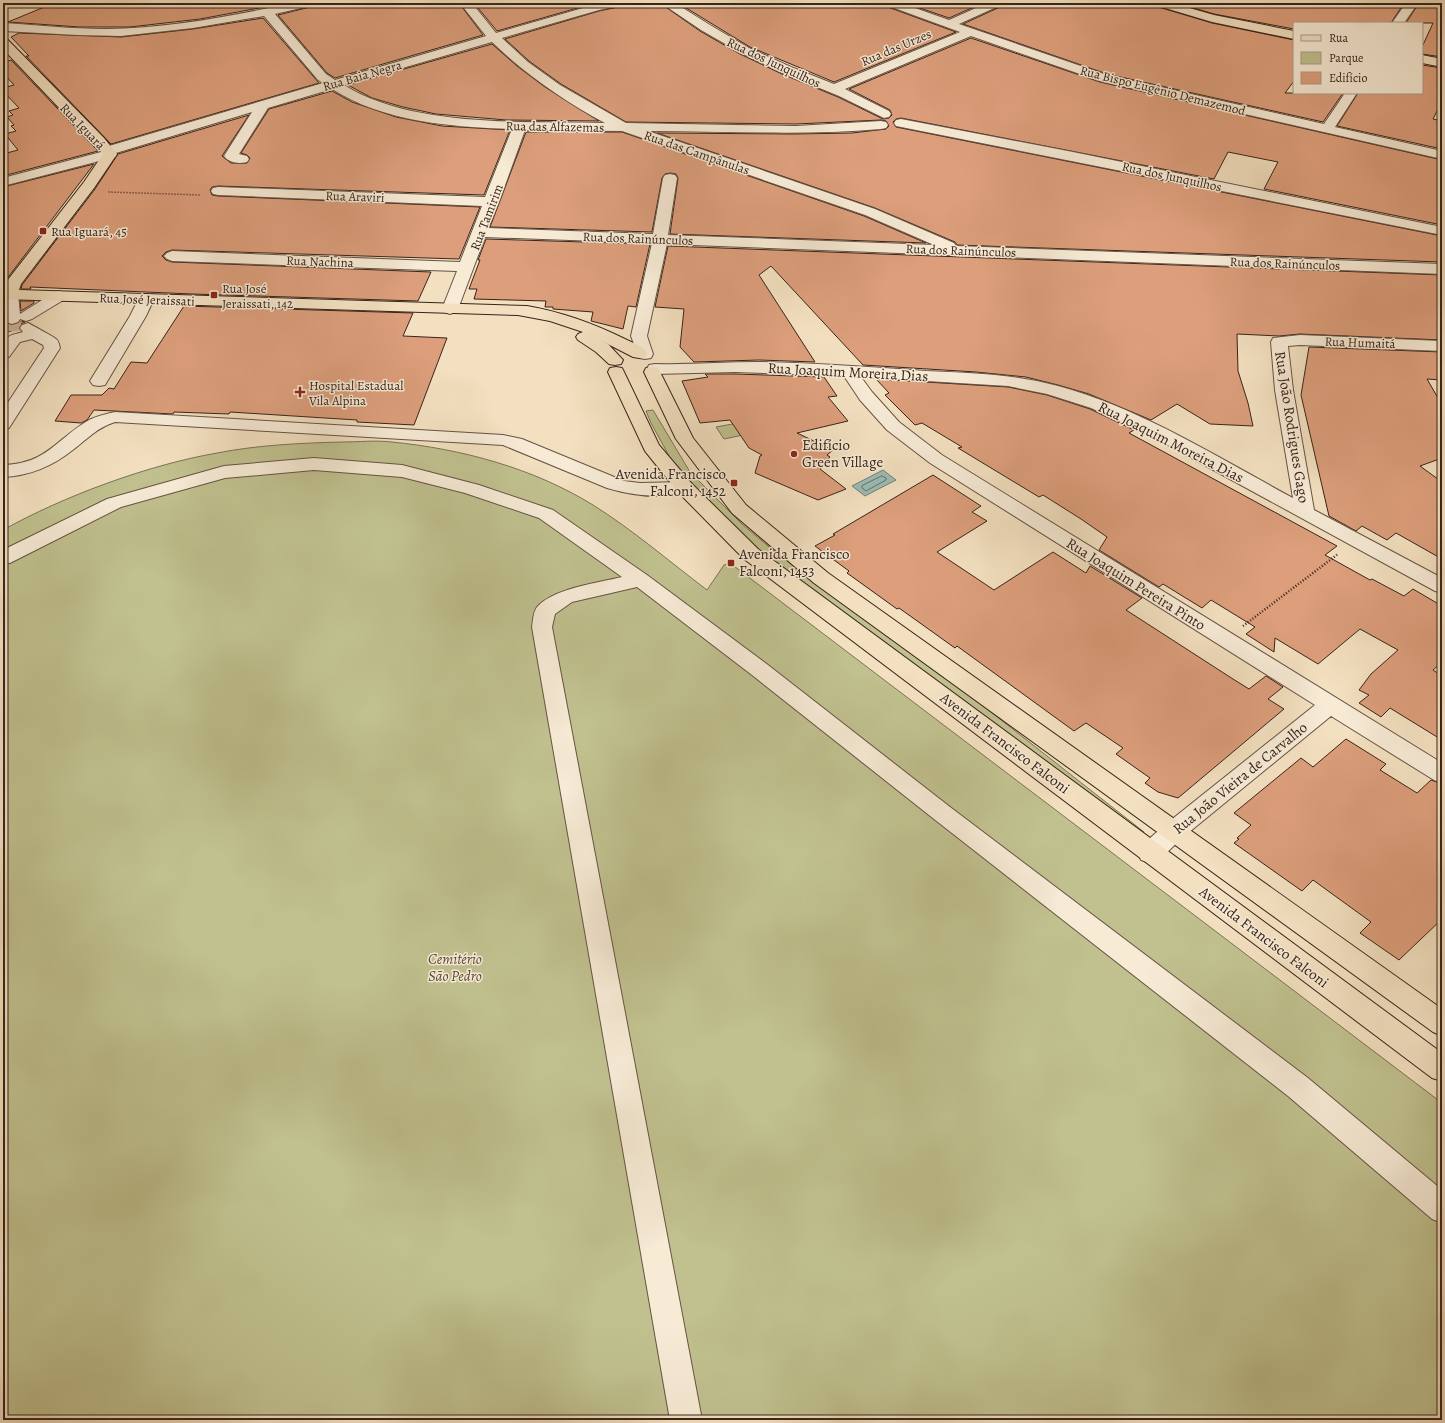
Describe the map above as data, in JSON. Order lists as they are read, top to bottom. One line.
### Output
{"streets":{"main road":["Rua Iguará","Rua José Jeraissati","Avenida Francisco Falconi"],"street":["Rua das Urzes","Rua dos Junquilhos","Rua Baia Negra","Rua Bispo Eugênio Demazemod","Rua das Alfazemas","Rua das Campânulas","Rua Araviri","Rua Tamirim","Rua dos Rainúnculos","Rua Nachina","Rua Humaitá","Rua Joaquim Moreira Dias","Rua João Rodrigues Gago","Rua Joaquim Pereira Pinto","Rua João Vieira de Carvalho"]},"crossings":[["Rua das Urzes","Rua dos Junquilhos"],["Rua das Urzes","Rua Bispo Eugênio Demazemod"],["Rua dos Junquilhos","Rua das Alfazemas"],["Rua Baia Negra","Rua Iguará"],["Rua Baia Negra","Rua das Alfazemas"],["Rua Baia Negra","Rua das Campânulas"],["Rua Iguará","Rua José Jeraissati"],["Rua das Alfazemas","Rua das Campânulas"],["Rua das Alfazemas","Rua Tamirim"],["Rua das Campânulas","Rua dos Rainúnculos"],["Rua Araviri","Rua Tamirim"],["Rua Tamirim","Rua dos Rainúnculos"],["Rua Tamirim","Rua Nachina"],["Rua Tamirim","Rua José Jeraissati"],["Rua José Jeraissati","Avenida Francisco Falconi"],["Rua Humaitá","Rua João Rodrigues Gago"],["Rua Joaquim Moreira Dias","Rua João Rodrigues Gago"],["Rua Joaquim Moreira Dias","Rua Joaquim Pereira Pinto"],["Rua Joaquim Moreira Dias","Avenida Francisco Falconi"],["Rua Joaquim Pereira Pinto","Rua João Vieira de Carvalho"],["Avenida Francisco Falconi","Rua João Vieira de Carvalho"]],"parks":["Cemitério São Pedro"],"places":{"transit":["Rua Iguará, 45","Rua José Jeraissati, 142","Avenida Francisco Falconi, 1452","Avenida Francisco Falconi, 1453"],"health":["Hospital Estadual Vila Alpina"],"other":["Edifício Green Village"]},"legend":["Rua","Parque","Edifício"]}
